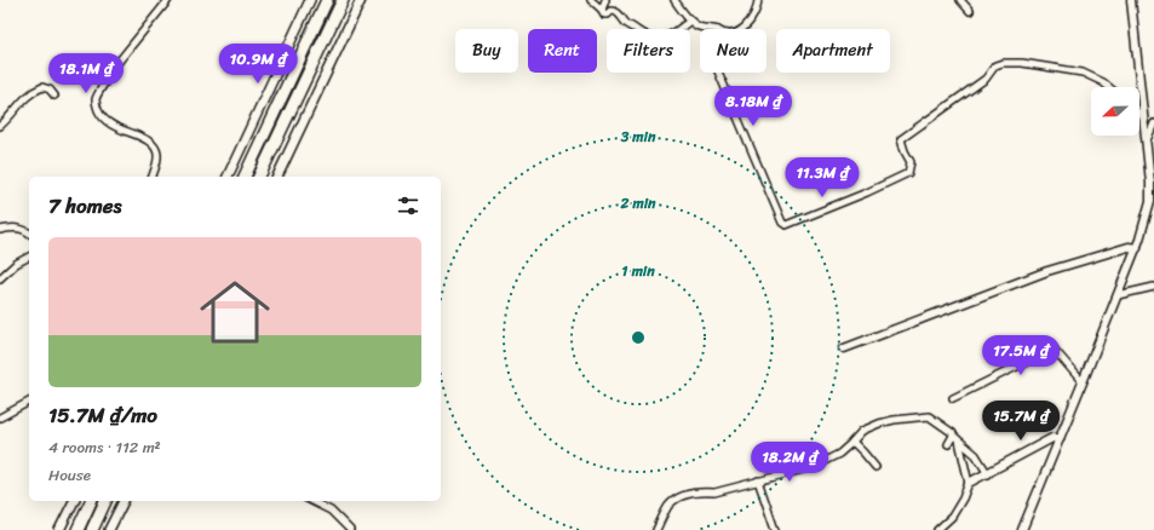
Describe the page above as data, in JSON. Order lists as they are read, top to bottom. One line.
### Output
{"north":"left","page":{"chip":["Buy","Rent","Filters","New","Apartment"],"price":["10.9M ₫","18.1M ₫","8.18M ₫","11.3M ₫","17.5M ₫","15.7M ₫","18.2M ₫"],"heading":"7 homes","list":[{"name":"15.7M ₫/mo","note":"4 rooms · 112 m² · House"}]},"rings":["3 min","2 min","1 min"]}
